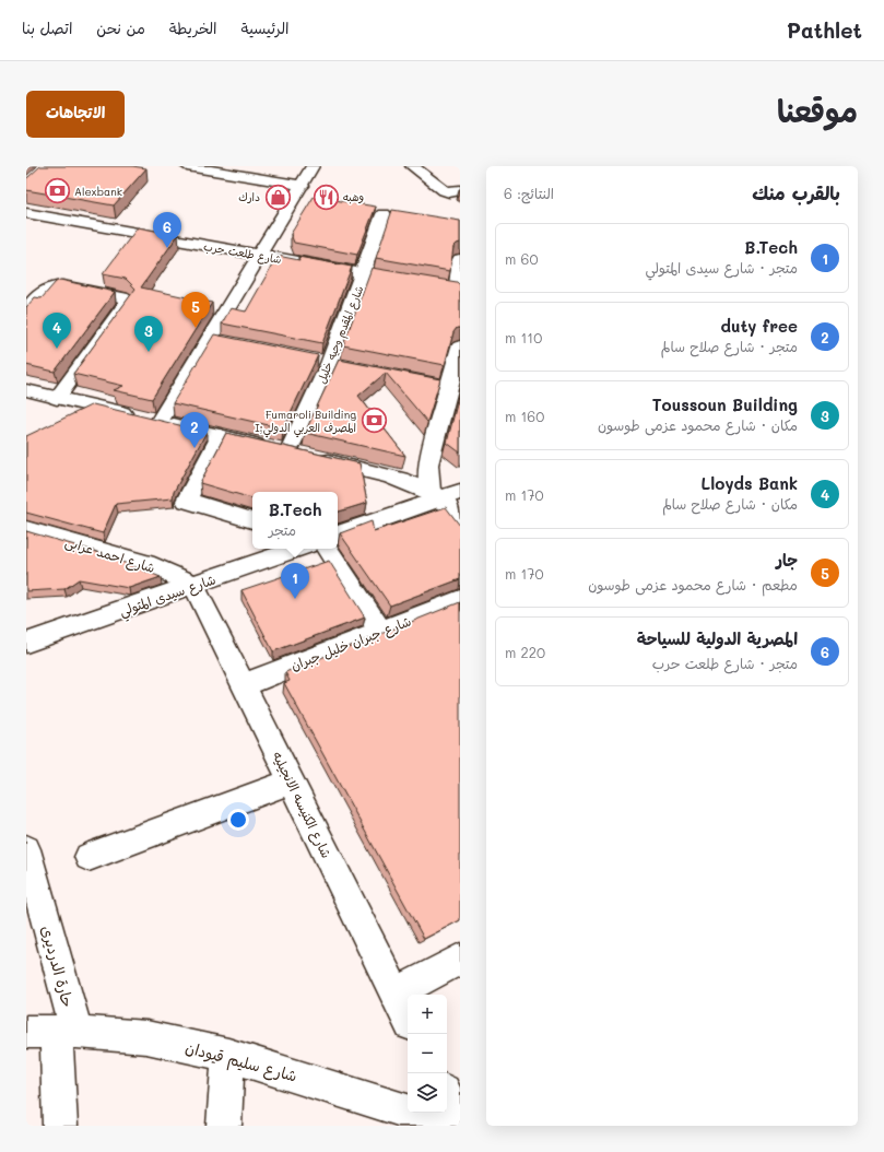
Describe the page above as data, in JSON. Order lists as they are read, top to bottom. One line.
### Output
{"streets":{"street":["شارع طلعت حرب","شارع المقدم وجيه خليل","شارع احمد عرابى","شارع سيدى المتولي","شارع جبران خليل جبران","شارع الكنيسه الانجيليه","حارة الدرديرى","شارع سليم قيودان"]},"crossings":[["شارع طلعت حرب","شارع المقدم وجيه خليل"],["شارع احمد عرابى","شارع سيدى المتولي"],["شارع احمد عرابى","شارع الكنيسه الانجيليه"],["شارع سيدى المتولي","شارع الكنيسه الانجيليه"],["شارع جبران خليل جبران","شارع الكنيسه الانجيليه"],["حارة الدرديرى","شارع سليم قيودان"]],"places":{"bank":["Alexbank","Fumaroli Building I;المصرف العربي الدولي"],"shop":["دارك"],"restaurant":["وهبه"]},"page":{"header":"Pathlet","nav":["الرئيسية","الخريطة","من نحن","اتصل بنا"],"title":"موقعنا","buttons":"الاتجاهات","heading":["بالقرب منك","النتائج: 6"],"pins":["6","5","4","3","2","1"],"list":[{"mark":"1","name":"B.Tech","note":"متجر · شارع سيدى المتولي","value":"60 m"},{"mark":"2","name":"duty free","note":"متجر · شارع صلاح سالم","value":"110 m"},{"mark":"3","name":"Toussoun Building","note":"مكان · شارع محمود عزمى طوسون","value":"160 m"},{"mark":"4","name":"Lloyds Bank","note":"مكان · شارع صلاح سالم","value":"170 m"},{"mark":"5","name":"جار","note":"مطعم · شارع محمود عزمى طوسون","value":"170 m"},{"mark":"6","name":"المصرية الدولية للسياحة","note":"متجر · شارع طلعت حرب","value":"220 m"}],"popup":["B.Tech","متجر"],"map_buttons":["+","−"]}}
